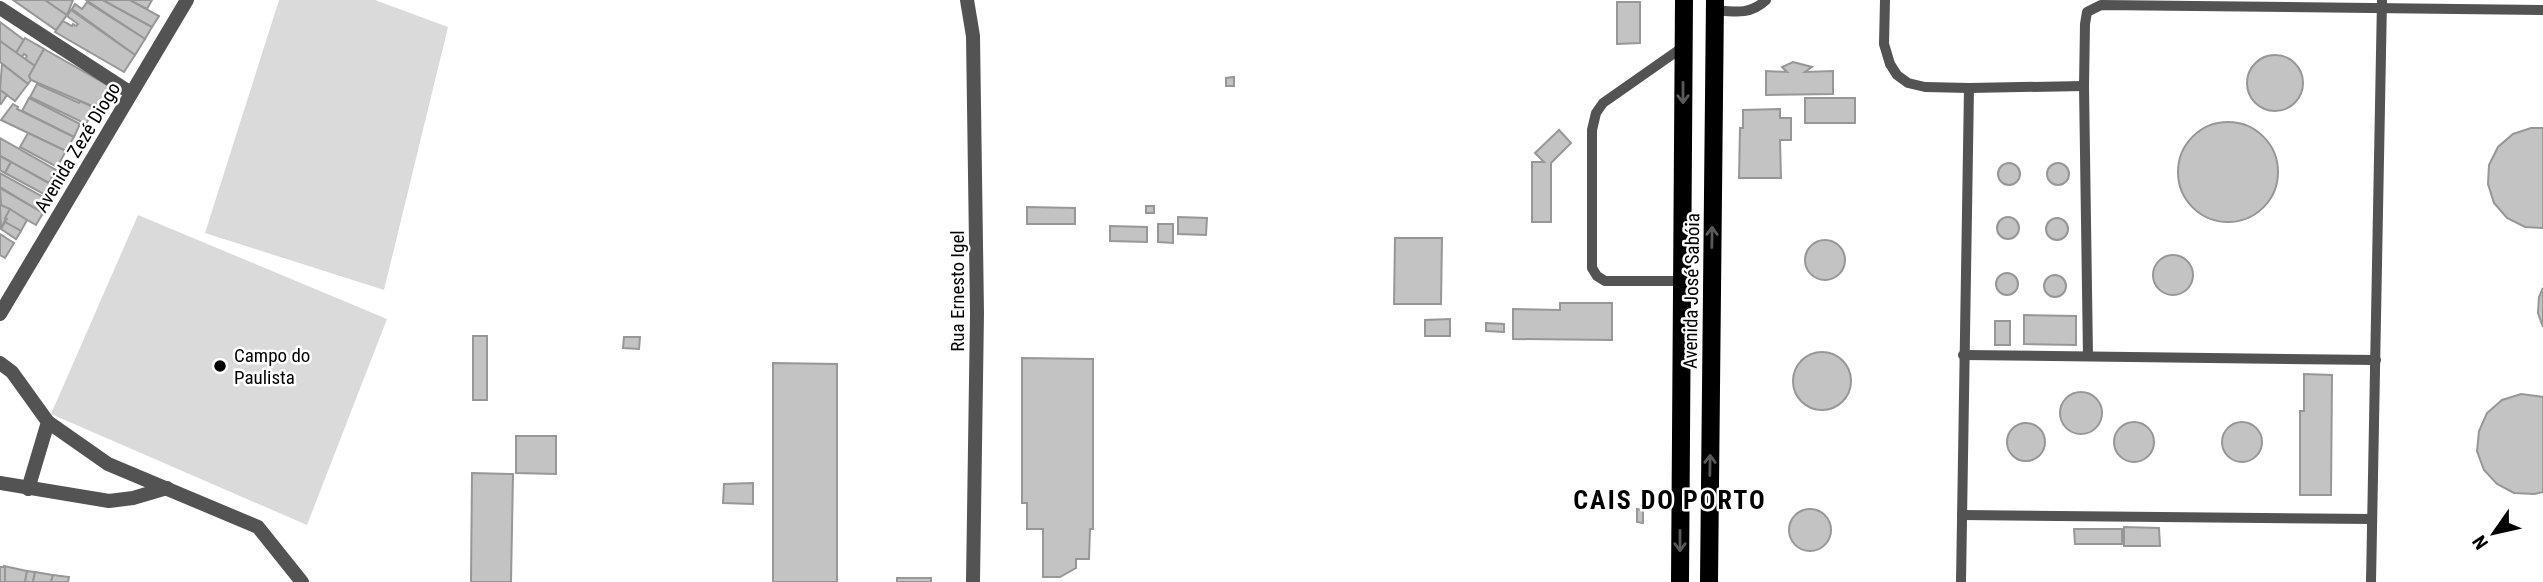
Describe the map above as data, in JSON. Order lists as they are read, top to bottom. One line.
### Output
{"streets":{"main road":["Avenida José Sabóia"],"street":["Avenida Zezé Diogo","Rua Ernesto Igel"]},"districts":["CAIS DO PORTO"],"places":["Campo do Paulista"],"north":"bottom left"}
